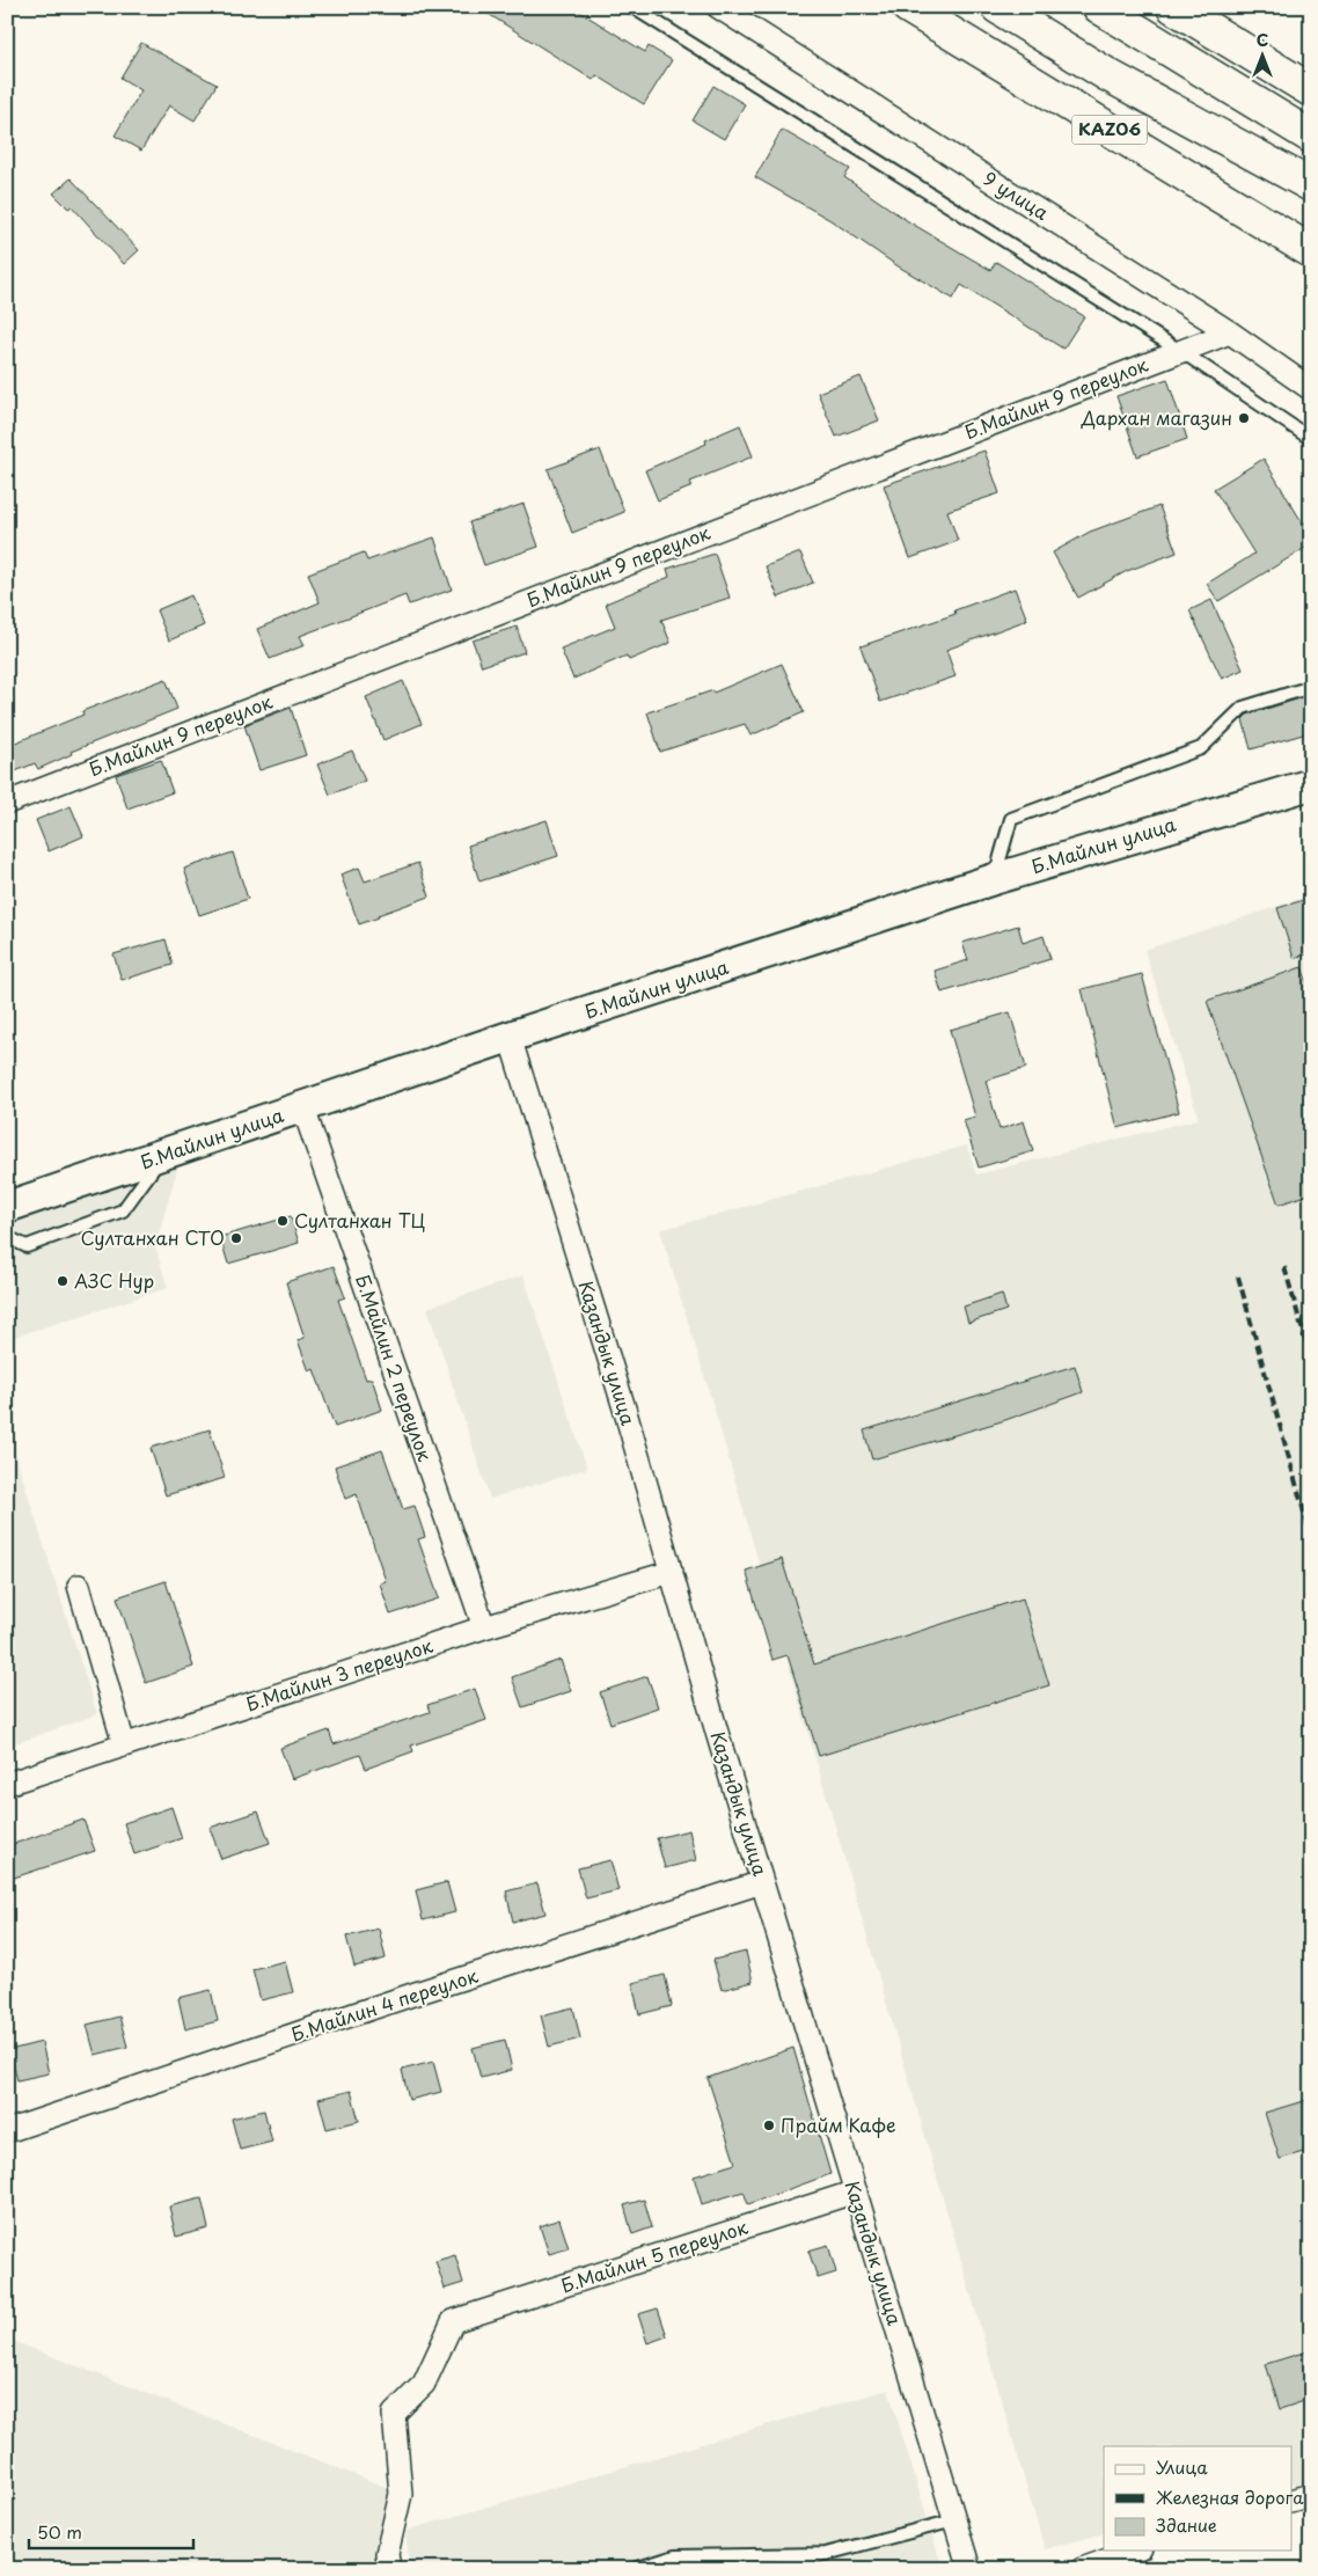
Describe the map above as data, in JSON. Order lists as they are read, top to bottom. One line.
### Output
{"streets":{"highway":["KАZ06"],"street":["9 улица","Б.Майлин 9 переулок","Б.Майлин улица","Казандык улица","Б.Майлин 2 переулок","Б.Майлин 3 переулок","Б.Майлин 4 переулок","Б.Майлин 5 переулок"]},"crossings":[["9 улица","Б.Майлин 9 переулок"],["Б.Майлин улица","Казандык улица"],["Б.Майлин улица","Б.Майлин 2 переулок"],["Казандык улица","Б.Майлин 3 переулок"],["Казандык улица","Б.Майлин 4 переулок"],["Казандык улица","Б.Майлин 5 переулок"],["Б.Майлин 2 переулок","Б.Майлин 3 переулок"]],"places":["Дархан магазин","Султанхан ТЦ","Султанхан СТО","АЗС Нур","Прайм Кафе"],"legend":["Улица","Железная дорога","Здание"],"scale_bar":"50 m","north":"top"}
